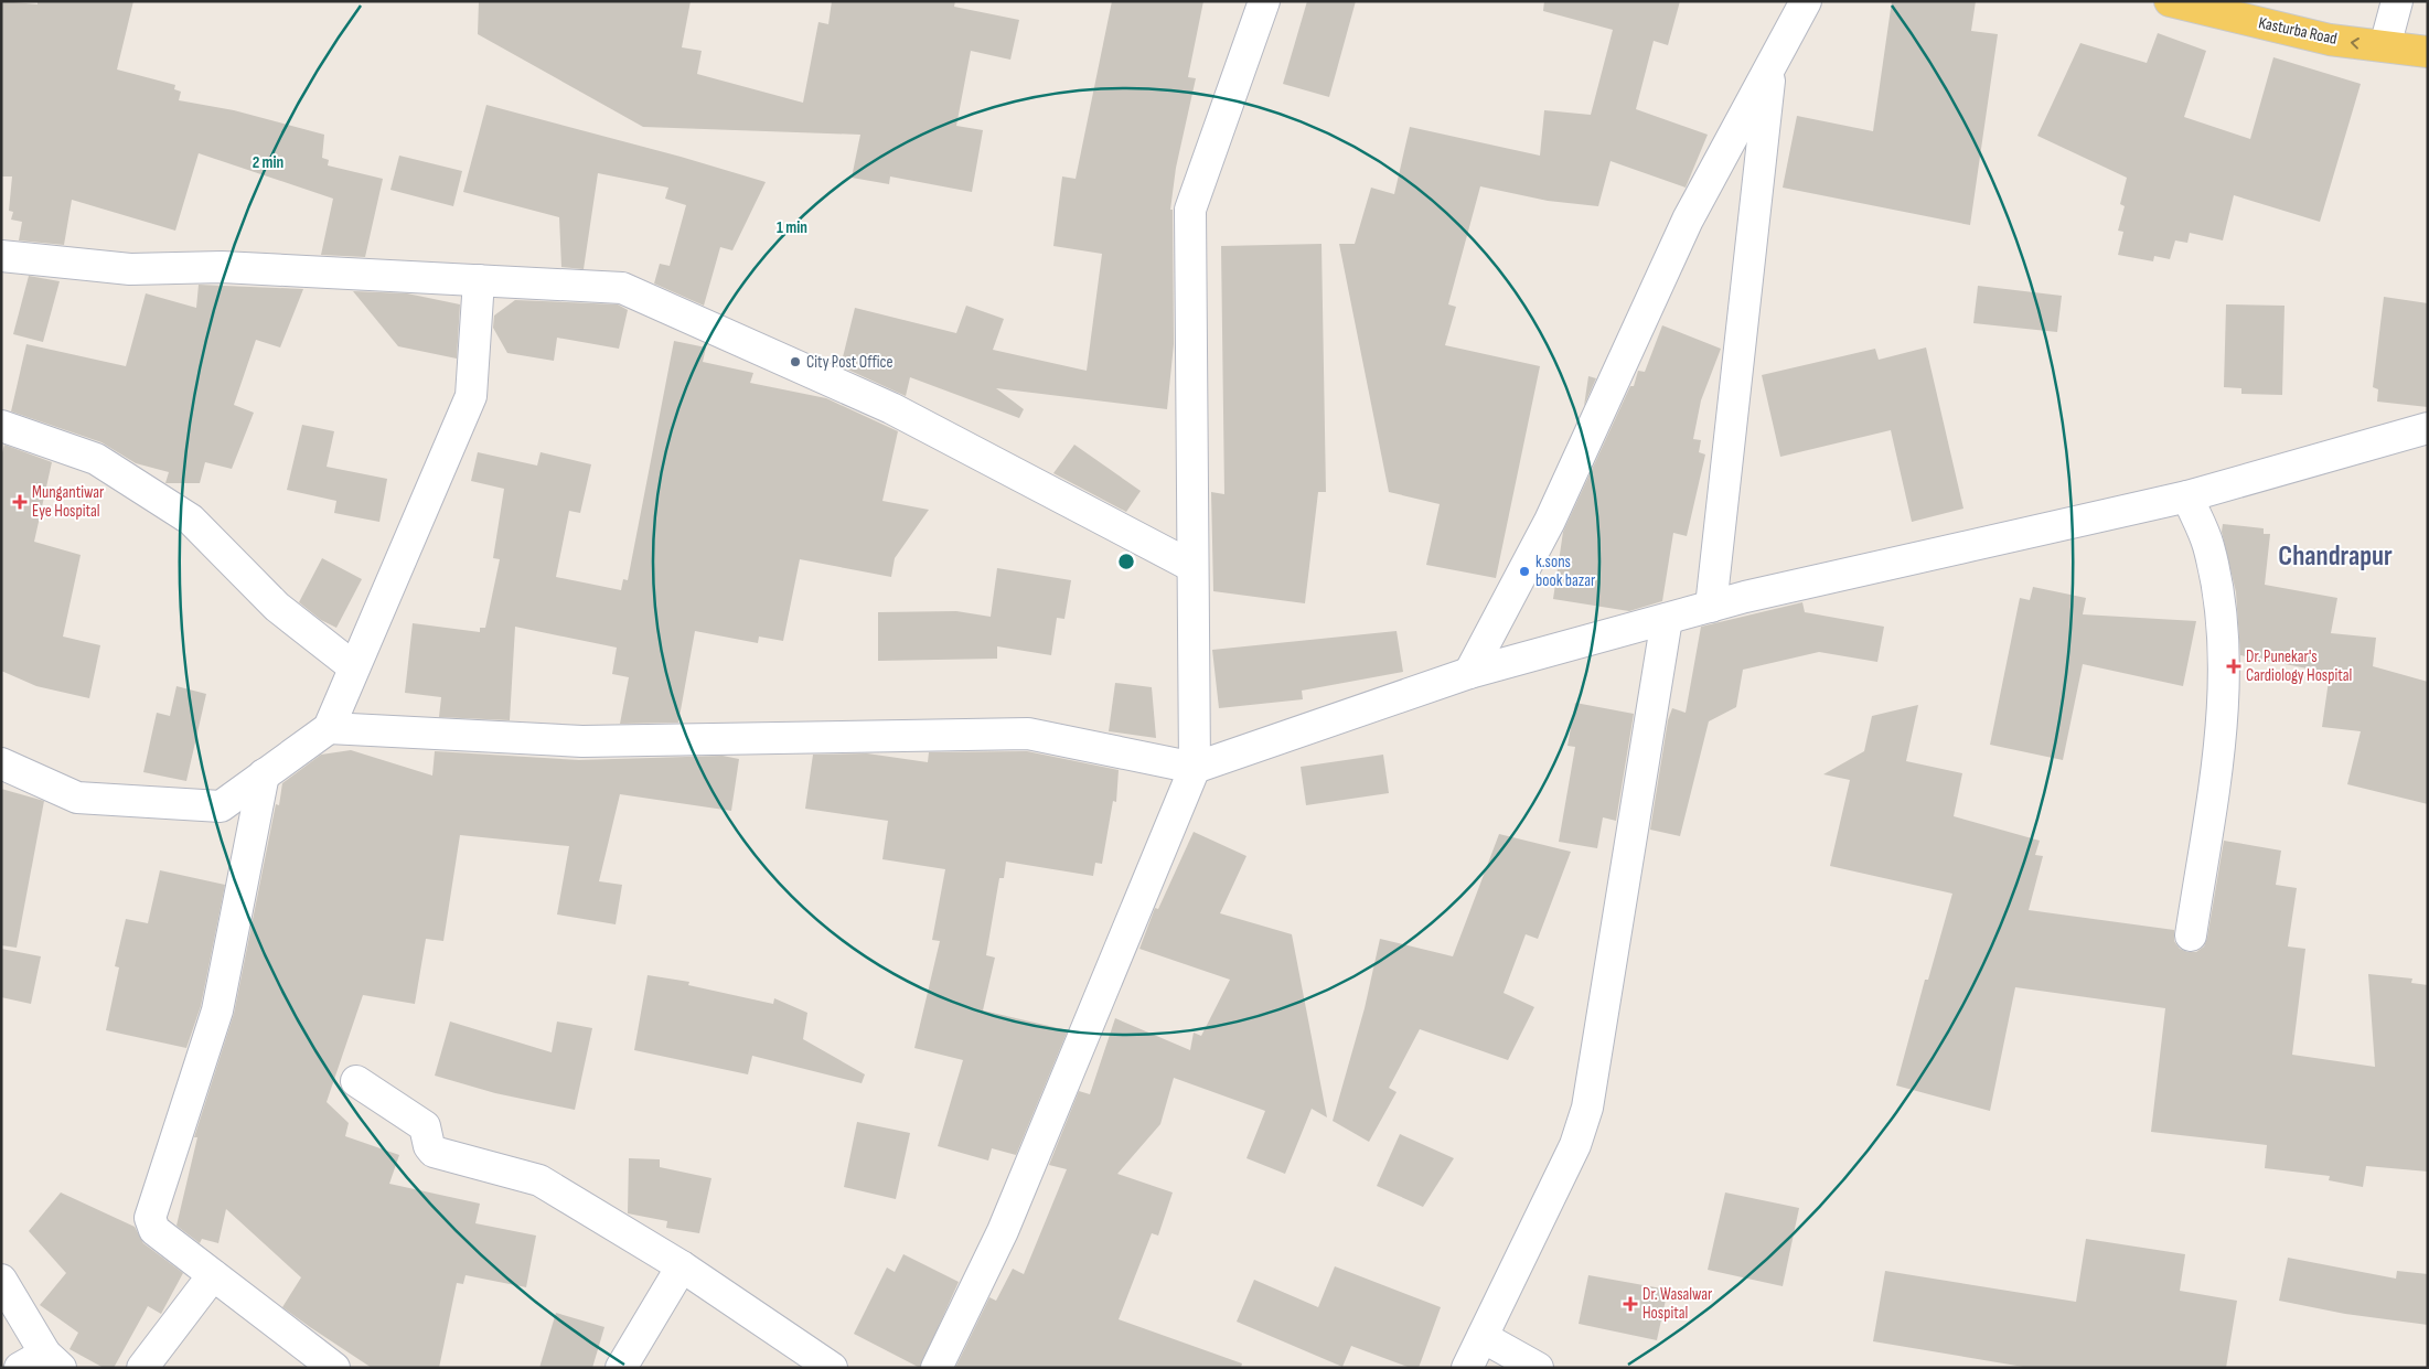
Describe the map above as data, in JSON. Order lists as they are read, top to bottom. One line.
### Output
{"streets":{"main road":["Kasturba Road"]},"one_way":["Kasturba Road"],"districts":["Chandrapur"],"places":{"other":["City Post Office","k.sons book bazar"],"health":["Mungantiwar Eye Hospital","Dr. Punekar's Cardiology Hospital","Dr. Wasalwar Hospital"]},"rings":["2 min","1 min"]}
